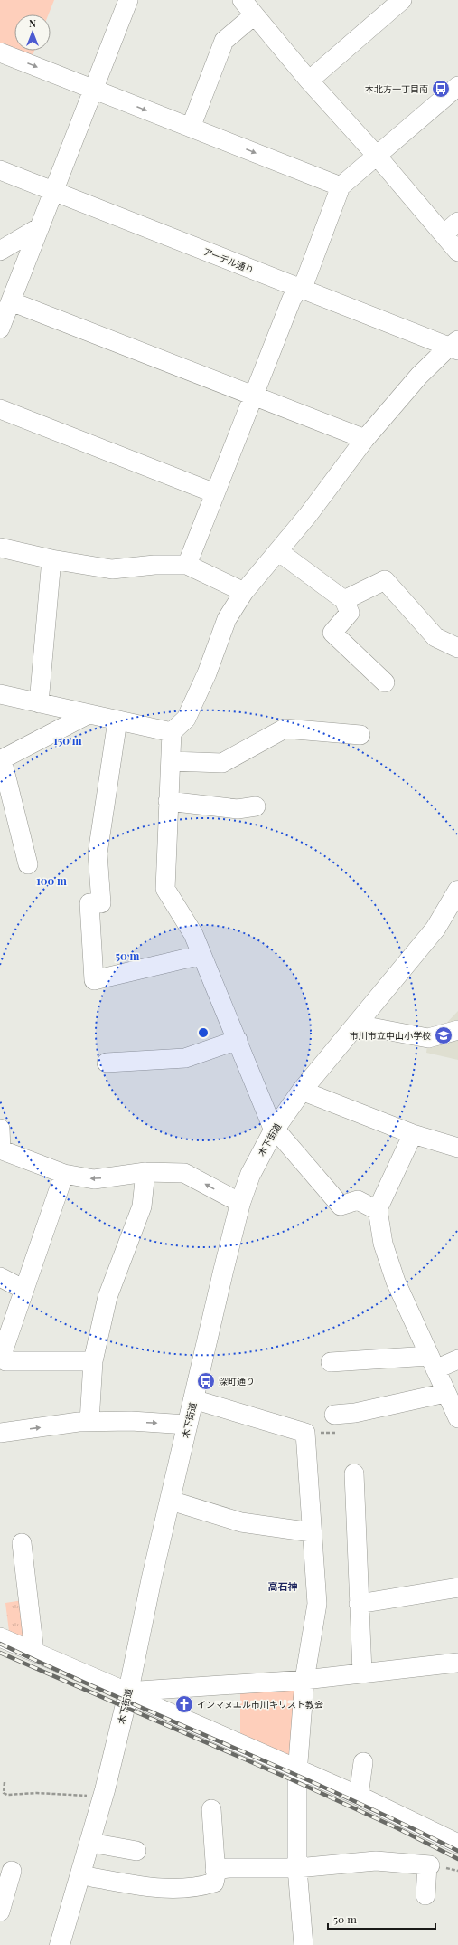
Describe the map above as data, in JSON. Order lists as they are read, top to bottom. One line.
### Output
{"streets":{"main road":["木下街道"],"street":["アーデル通り"]},"districts":["高石神"],"places":{"bus stop":["本北方一丁目南","深町通り"],"school or university":["市川市立中山小学校"],"church":["インマヌエル市川キリスト教会"]},"scale_bar":"50 m","north":"top","rings":["150 m","100 m","50 m"]}
